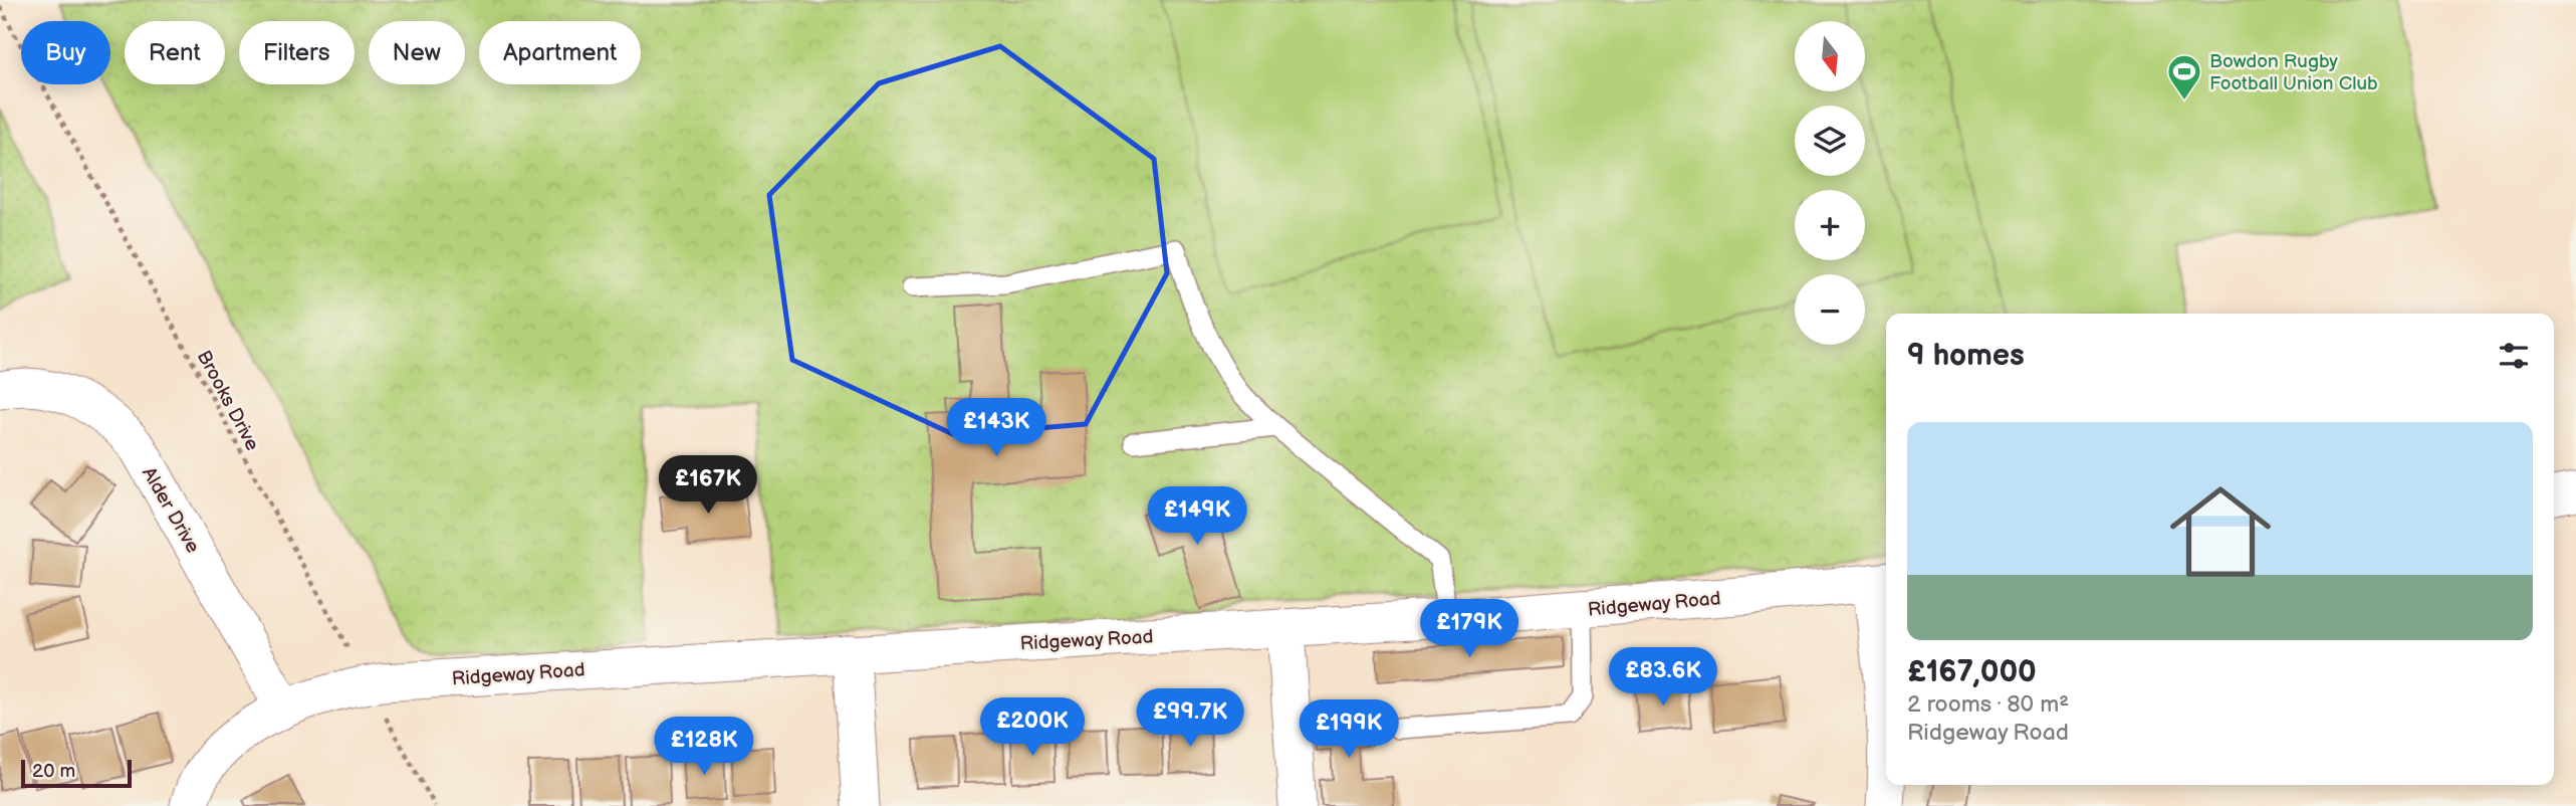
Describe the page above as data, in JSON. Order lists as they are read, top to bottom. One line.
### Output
{"streets":{"street":["Alder Drive","Ridgeway Road"],"path":["Brooks Drive"]},"crossings":[["Brooks Drive","Ridgeway Road"],["Alder Drive","Ridgeway Road"]],"places":{"sports":["Bowdon Rugby Football Union Club"]},"scale_bar":"20 m","north":"bottom","page":{"map_buttons":["+","−"],"chip":["Buy","Rent","Filters","New","Apartment"],"heading":"9 homes","price":["£143K","£167K","£149K","£179K","£83.6K","£99.7K","£200K","£199K","£128K"],"list":[{"name":"£167,000","note":"2 rooms · 80 m² · Ridgeway Road"}],"scale":"20 m"}}
